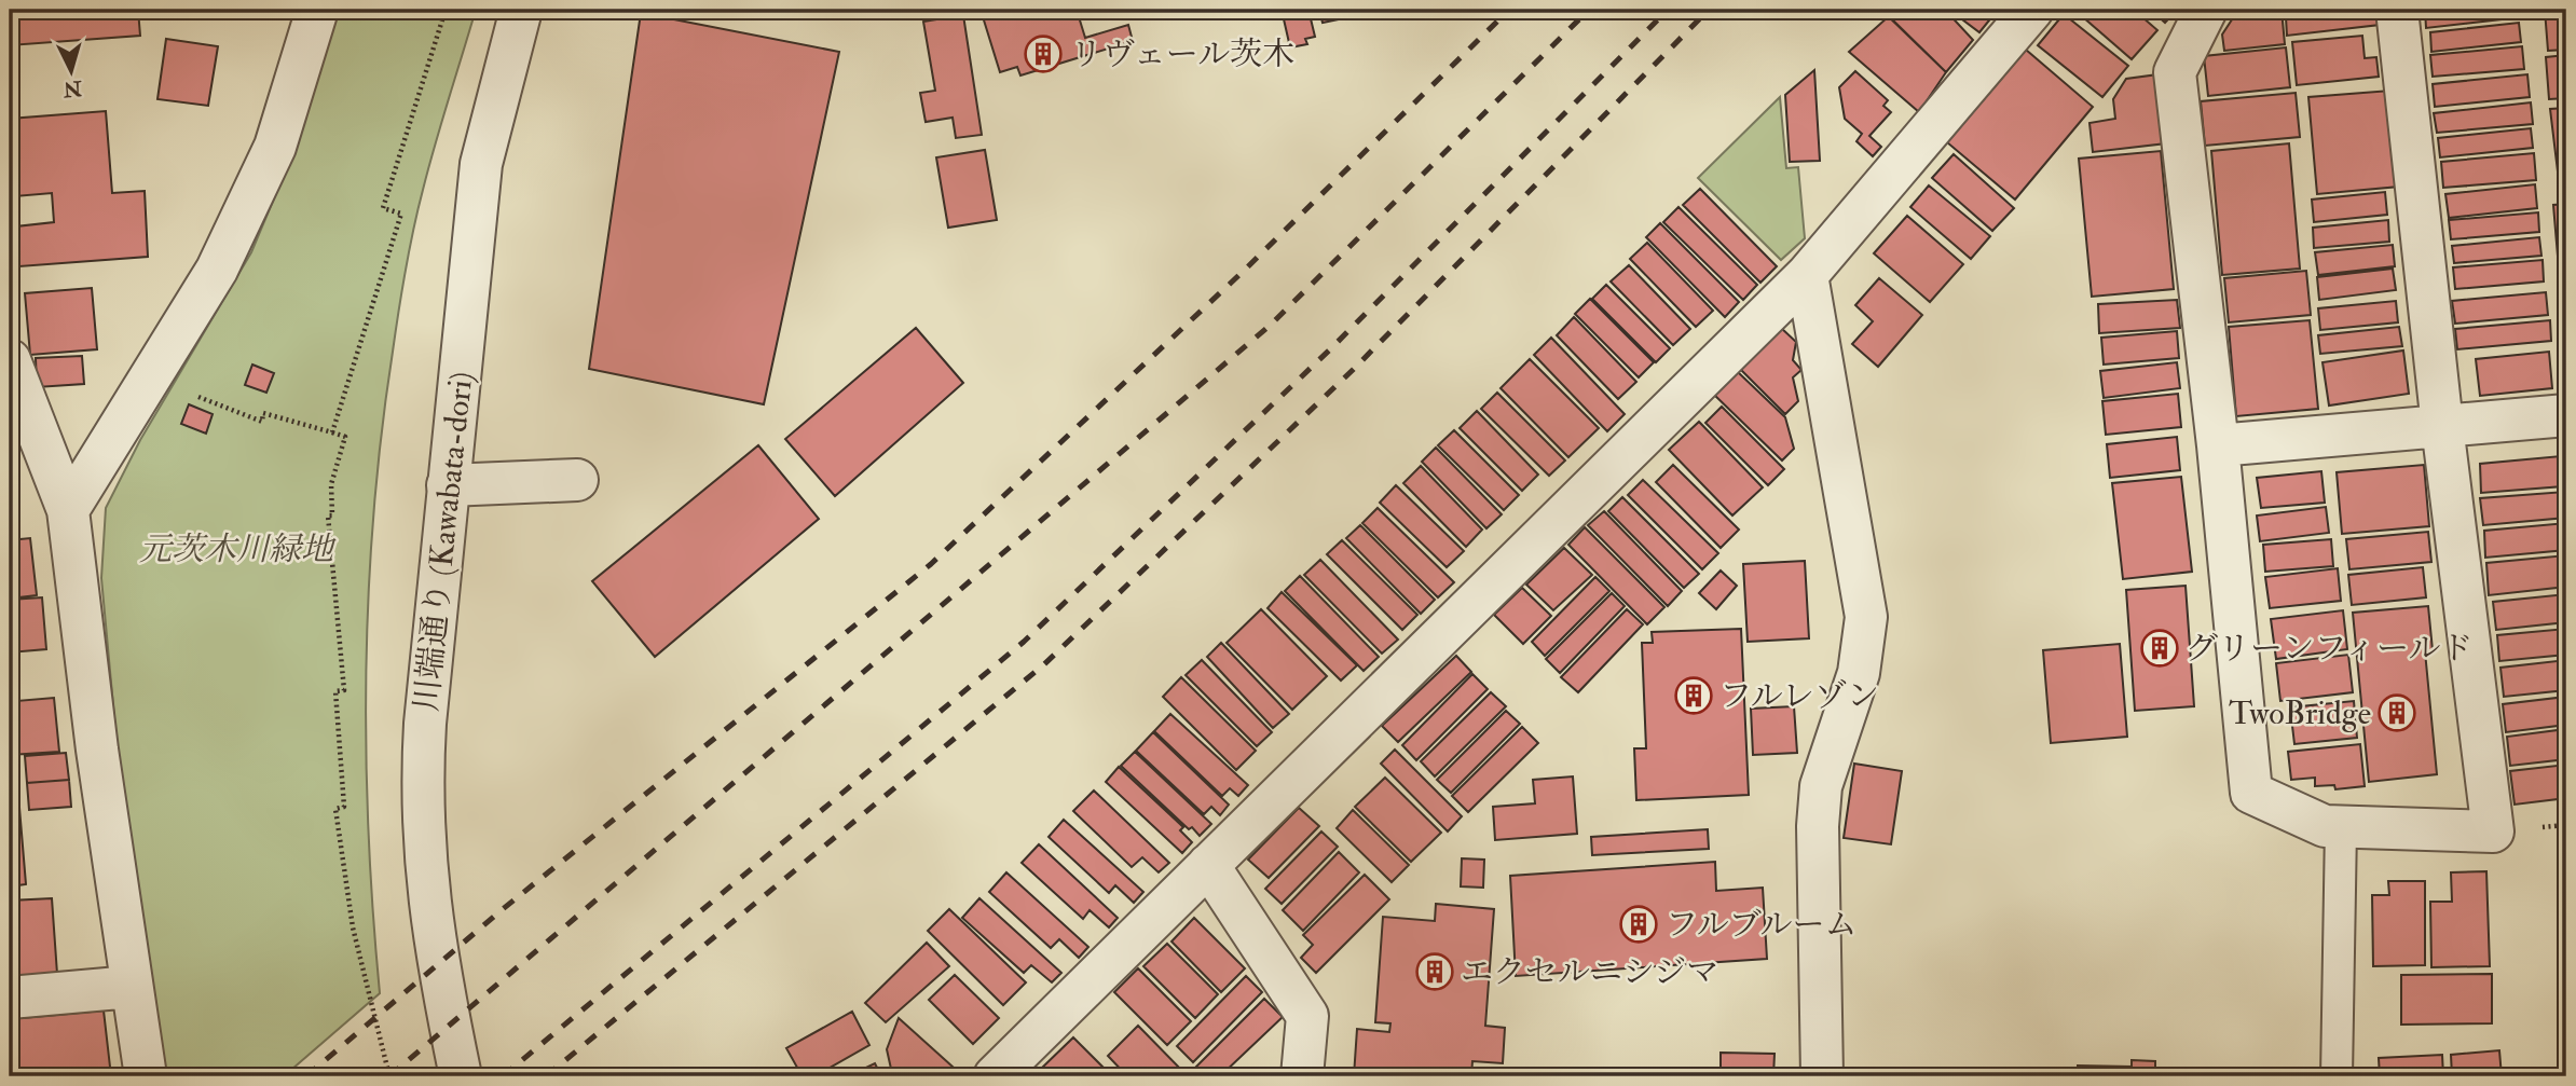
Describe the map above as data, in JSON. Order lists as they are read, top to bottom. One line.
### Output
{"streets":{"street":["川端通り (Kawabata-dori)"]},"parks":["元茨木川緑地"],"places":{"building":["リヴェール茨木","グリーンフィールド","フルレゾン","TwoBridge","フルブルーム","エクセルニシジマ"]},"north":"bottom"}
